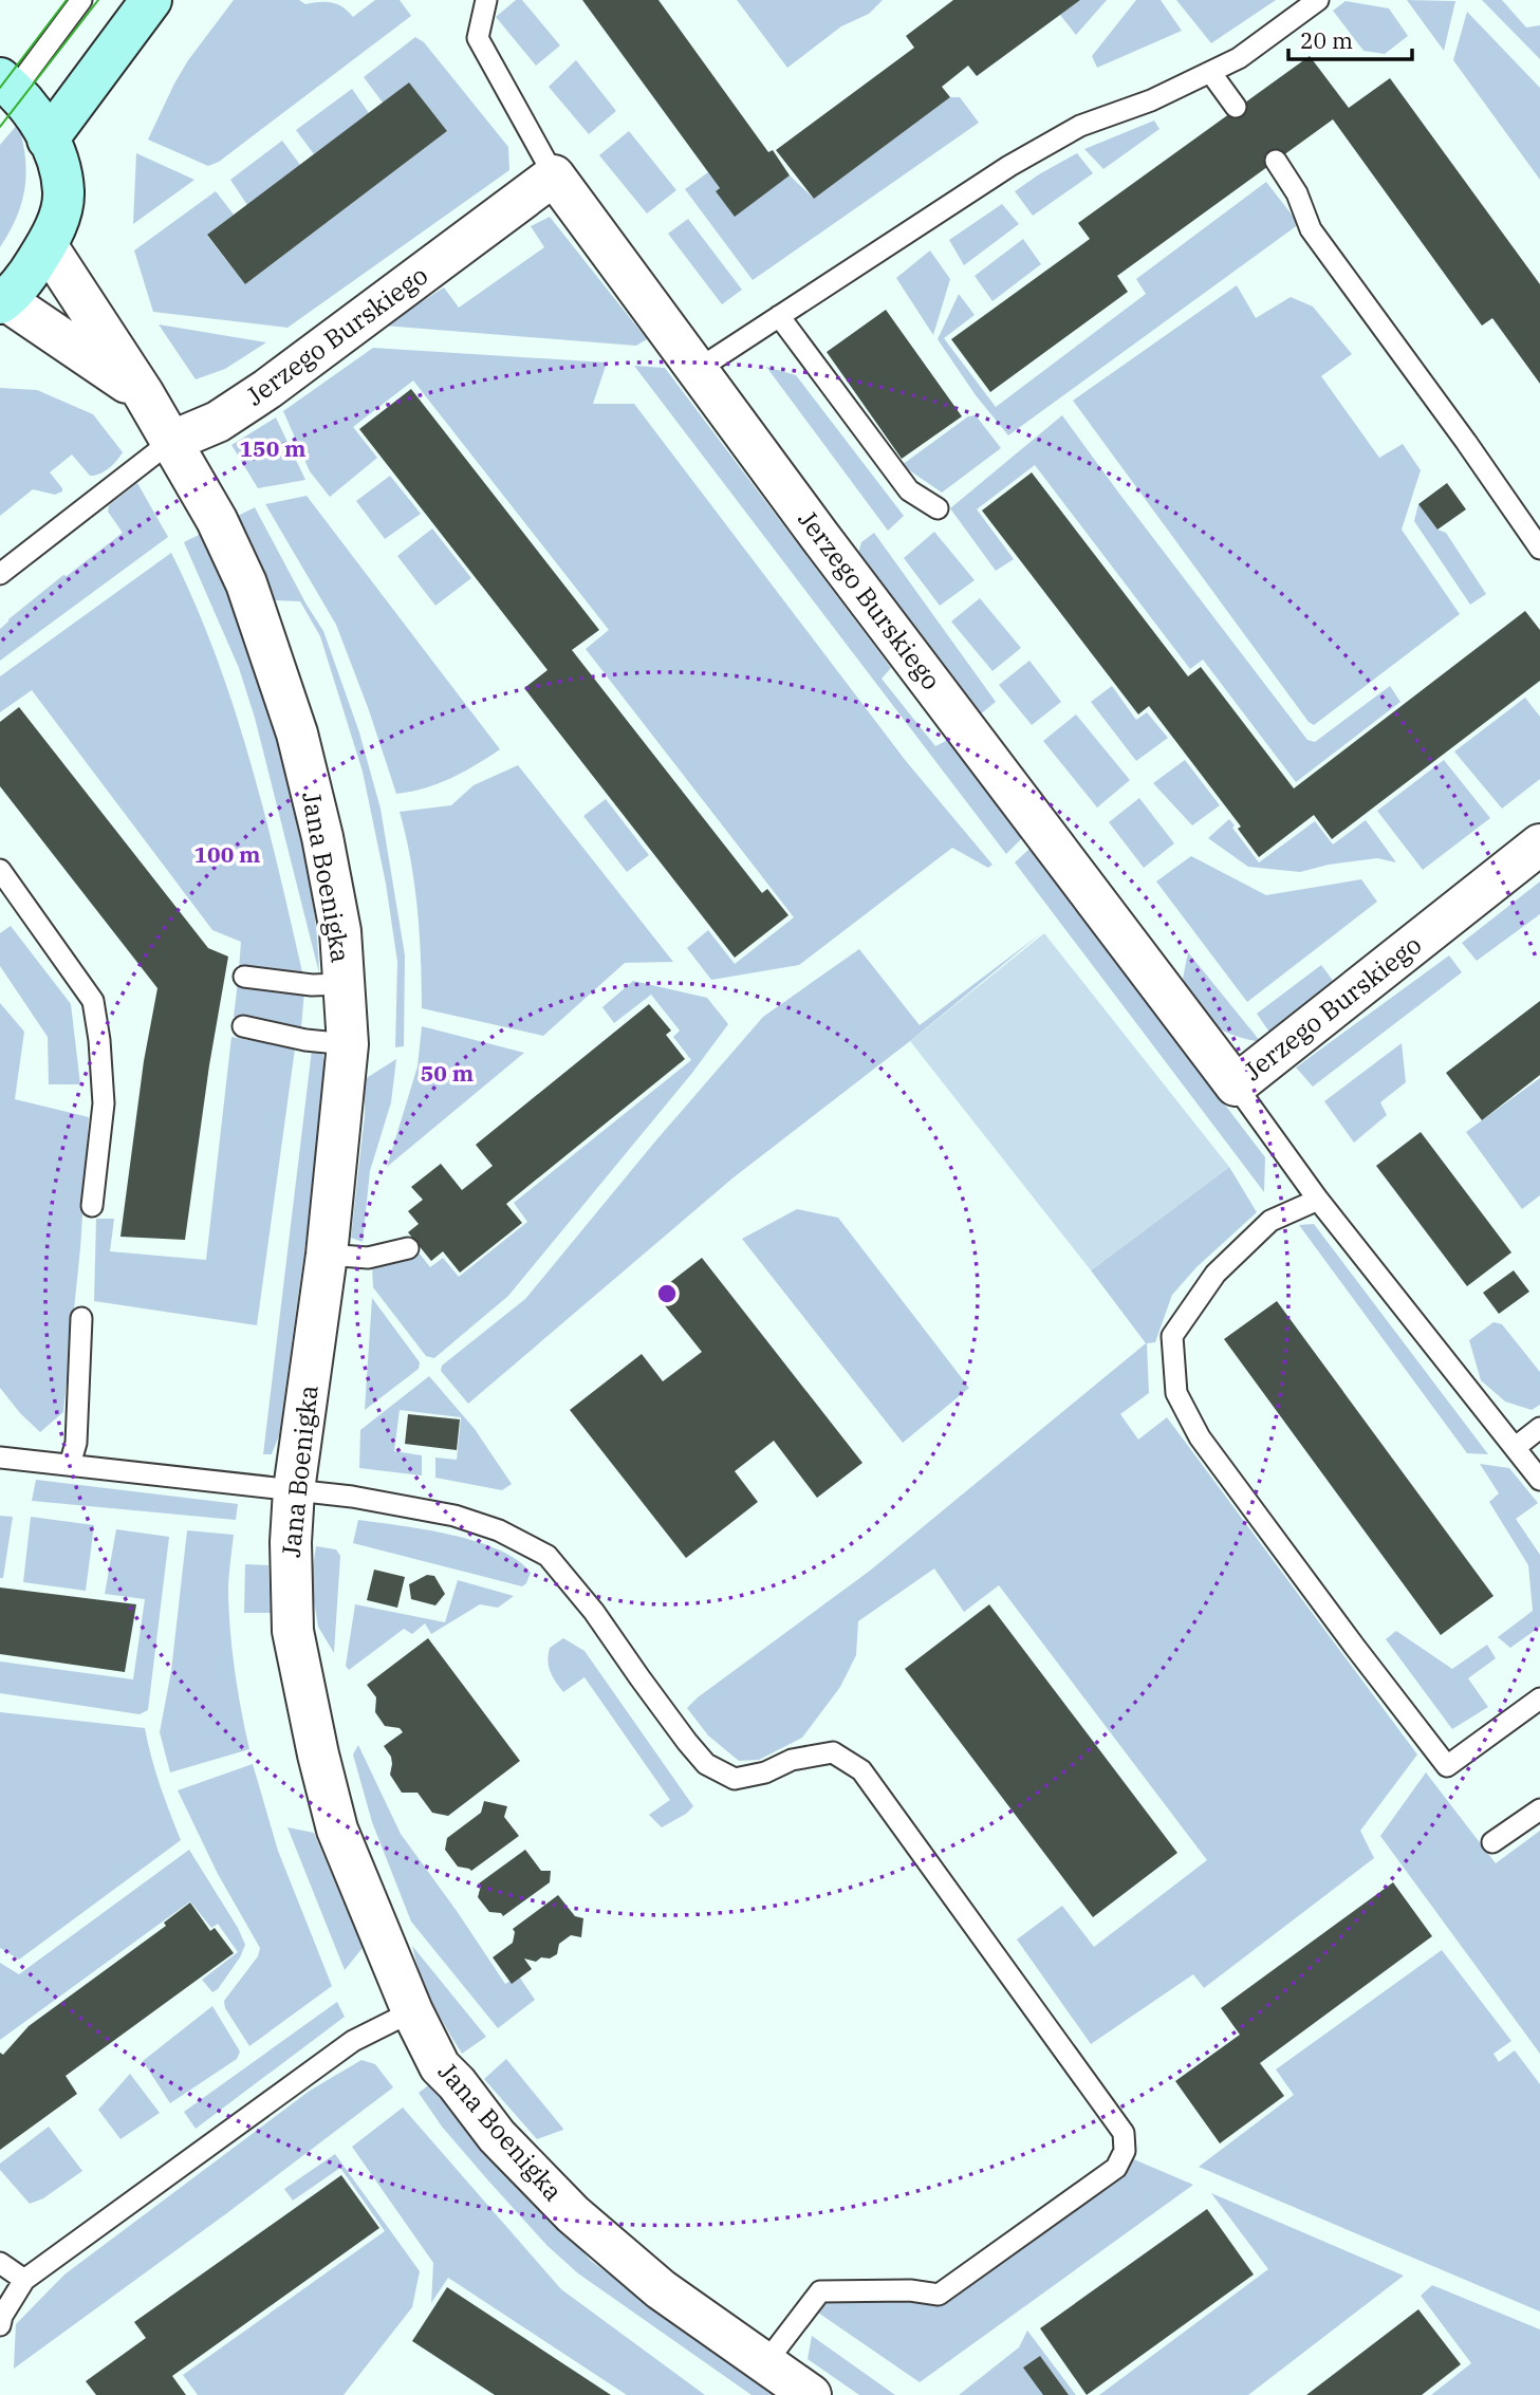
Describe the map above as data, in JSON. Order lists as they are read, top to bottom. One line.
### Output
{"streets":{"street":["Jerzego Burskiego","Jana Boenigka"]},"crossings":[["Jerzego Burskiego","Jana Boenigka"]],"scale_bar":"20 m","rings":["150 m","100 m","50 m"]}
